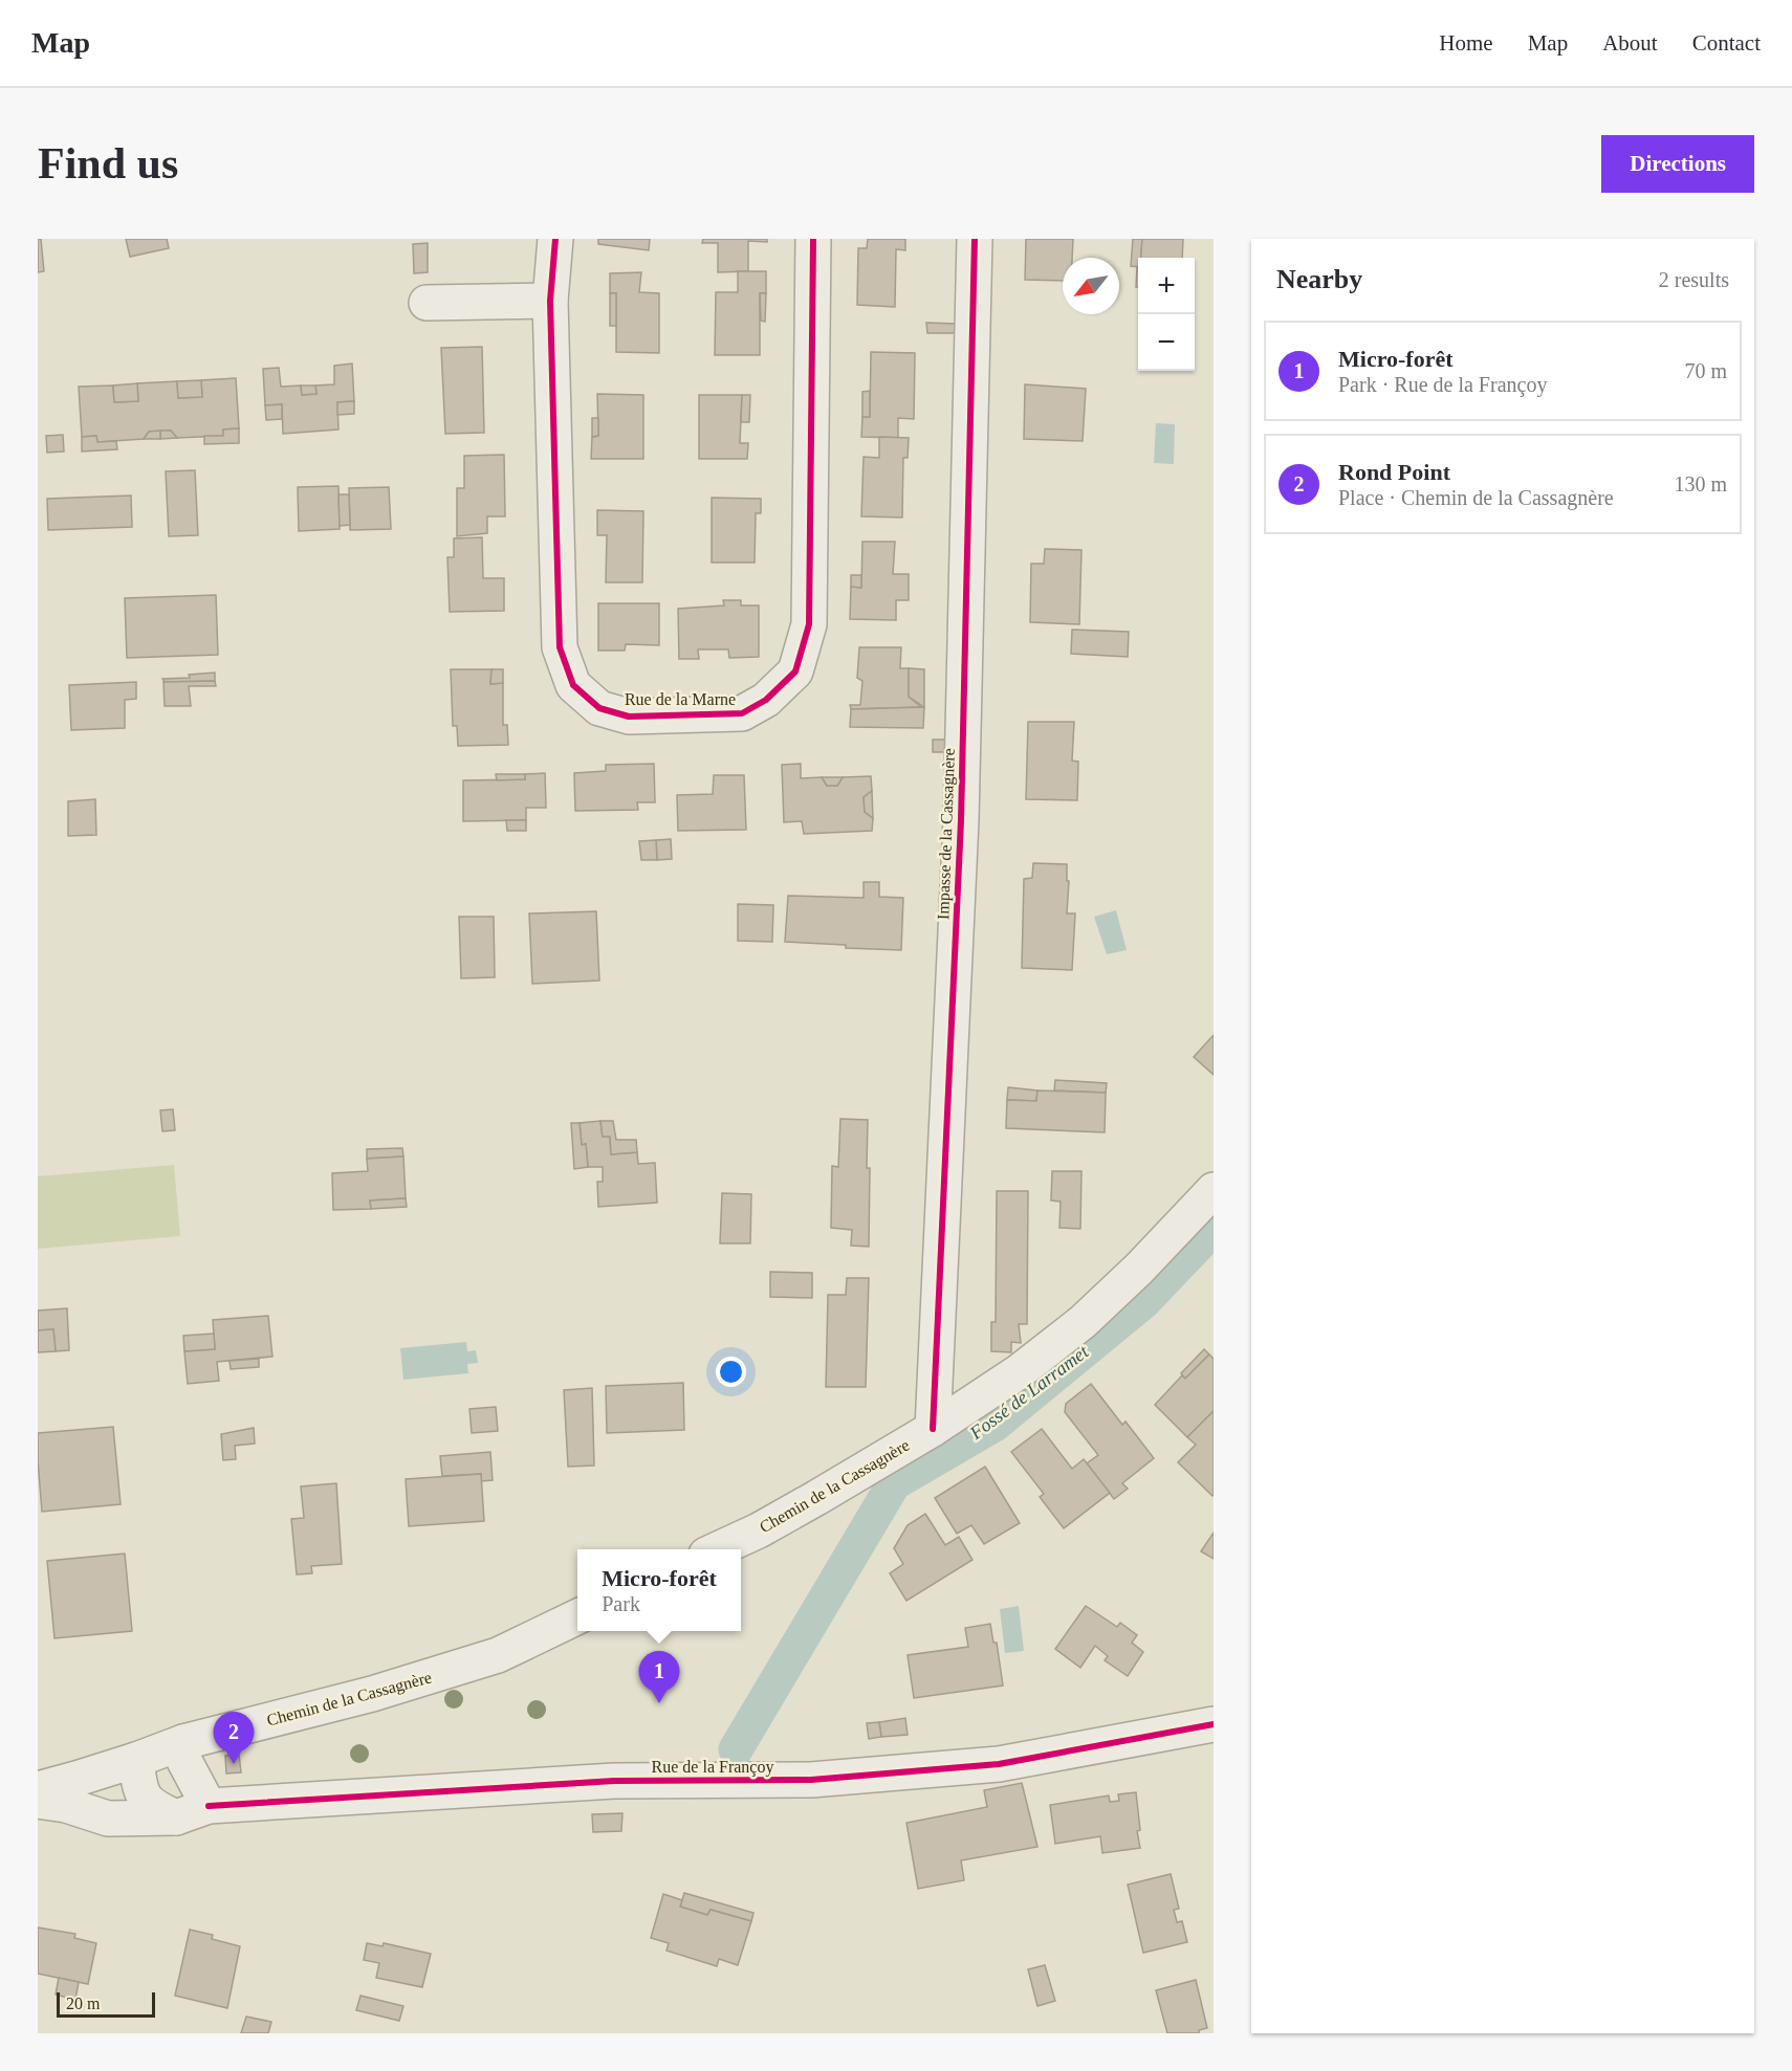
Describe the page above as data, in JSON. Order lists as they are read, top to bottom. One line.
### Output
{"streets":{"street":["Rue de la Marne","Impasse de la Cassagnère","Chemin de la Cassagnère","Rue de la Françoy"]},"crossings":[["Impasse de la Cassagnère","Chemin de la Cassagnère"]],"water":["Fossé de Larramet"],"scale_bar":"20 m","north":"bottom left","page":{"header":"Map","nav":["Home","Map","About","Contact"],"buttons":"Directions","title":"Find us","heading":["Nearby","2 results"],"map_buttons":["+","−"],"list":[{"mark":"1","name":"Micro-forêt","note":"Park · Rue de la Françoy","value":"70 m"},{"mark":"2","name":"Rond Point","note":"Place · Chemin de la Cassagnère","value":"130 m"}],"popup":["Micro-forêt","Park"],"pins":["1","2"],"scale":"20 m"}}
